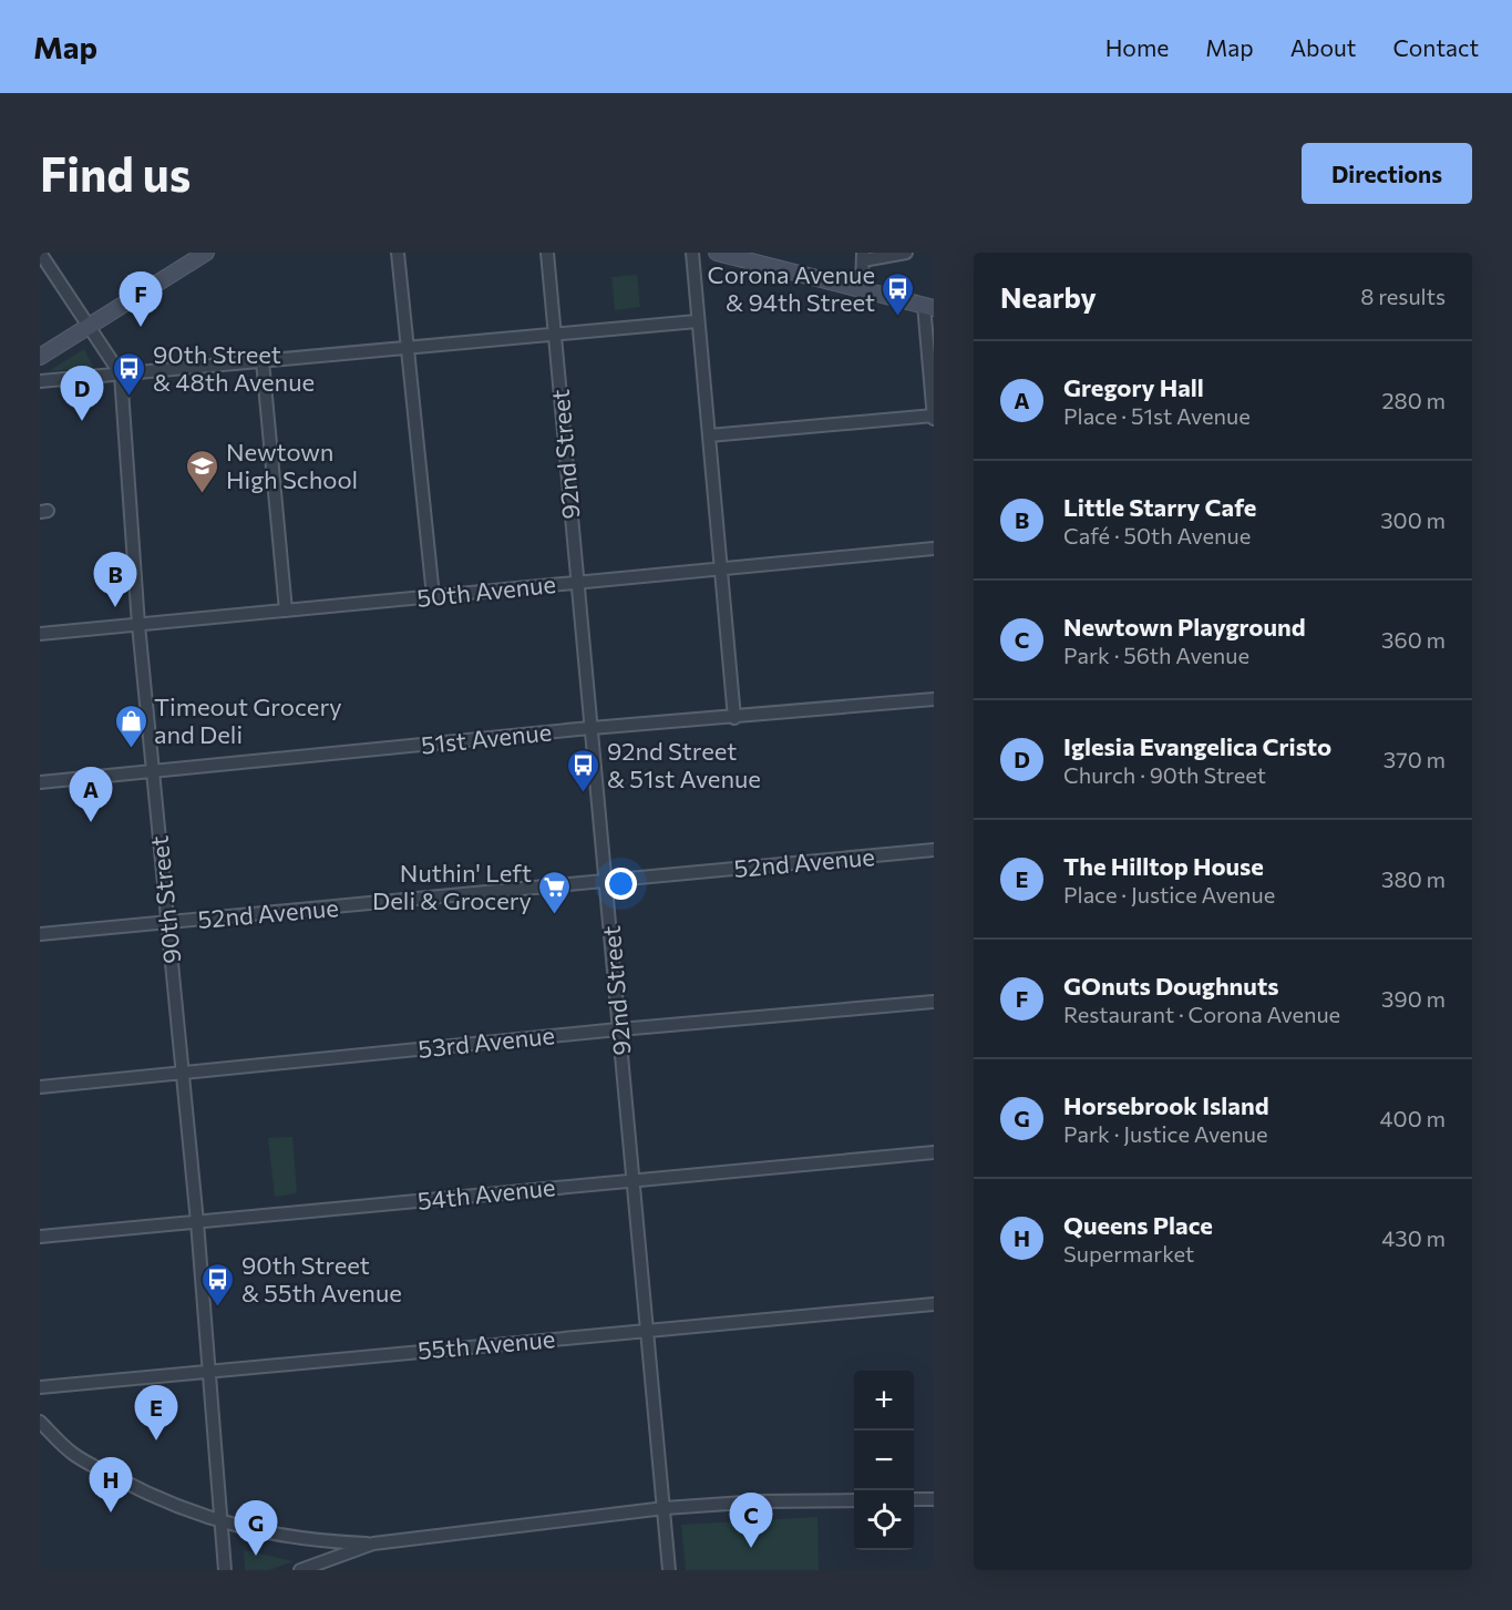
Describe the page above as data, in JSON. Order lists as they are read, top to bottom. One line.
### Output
{"streets":{"street":["92nd Street","50th Avenue","51st Avenue","52nd Avenue","90th Street","53rd Avenue","54th Avenue","55th Avenue"]},"crossings":[["92nd Street","50th Avenue"],["92nd Street","51st Avenue"],["92nd Street","52nd Avenue"],["92nd Street","53rd Avenue"],["92nd Street","54th Avenue"],["92nd Street","55th Avenue"],["50th Avenue","90th Street"],["51st Avenue","90th Street"],["52nd Avenue","90th Street"],["90th Street","53rd Avenue"],["90th Street","54th Avenue"],["90th Street","55th Avenue"]],"places":{"bus stop":["Corona Avenue & 94th Street","90th Street & 48th Avenue","92nd Street & 51st Avenue","90th Street & 55th Avenue"],"school or university":["Newtown High School"],"shop":["Timeout Grocery and Deli"],"supermarket":["Nuthin' Left Deli & Grocery"]},"page":{"header":"Map","nav":["Home","Map","About","Contact"],"buttons":"Directions","title":"Find us","heading":["Nearby","8 results"],"pins":["F","D","B","A","E","H","C","G"],"list":[{"mark":"A","name":"Gregory Hall","note":"Place · 51st Avenue","value":"280 m"},{"mark":"B","name":"Little Starry Cafe","note":"Café · 50th Avenue","value":"300 m"},{"mark":"C","name":"Newtown Playground","note":"Park · 56th Avenue","value":"360 m"},{"mark":"D","name":"Iglesia Evangelica Cristo","note":"Church · 90th Street","value":"370 m"},{"mark":"E","name":"The Hilltop House","note":"Place · Justice Avenue","value":"380 m"},{"mark":"F","name":"GOnuts Doughnuts","note":"Restaurant · Corona Avenue","value":"390 m"},{"mark":"G","name":"Horsebrook Island","note":"Park · Justice Avenue","value":"400 m"},{"mark":"H","name":"Queens Place","note":"Supermarket","value":"430 m"}],"map_buttons":["+","−"]}}
